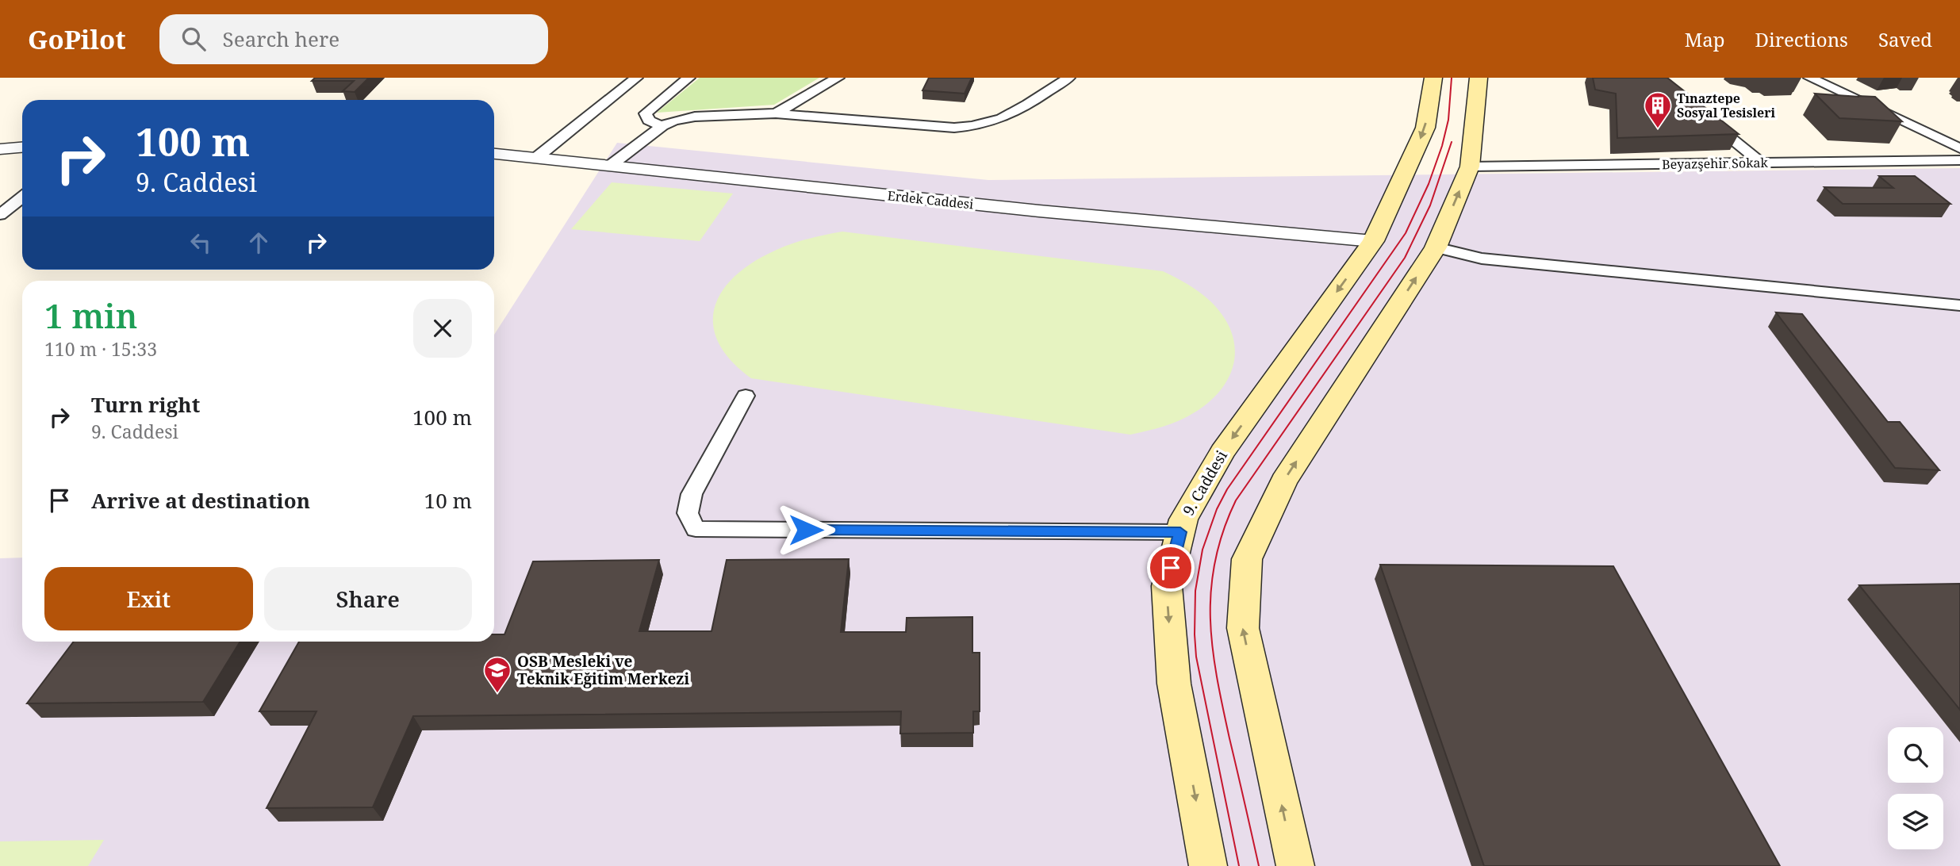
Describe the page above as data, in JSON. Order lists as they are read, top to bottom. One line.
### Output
{"streets":{"main road":["9. Caddesi"],"street":["Beyazşehir Sokak","Erdek Caddesi"]},"crossings":[["Erdek Caddesi","9. Caddesi"]],"places":{"building":["Tınaztepe Sosyal Tesisleri"],"school or university":["OSB Mesleki ve Teknik Eğitim Merkezi"]},"page":{"header":"GoPilot","search":"Search here","nav":["Map","Directions","Saved"],"turn":["100 m","9. Caddesi"],"heading":["1 min","110 m · 15:33"],"list":[{"name":"Turn right","note":"9. Caddesi","value":"100 m"},{"name":"Arrive at destination","value":"10 m"}],"buttons":["Exit","Share"]}}
